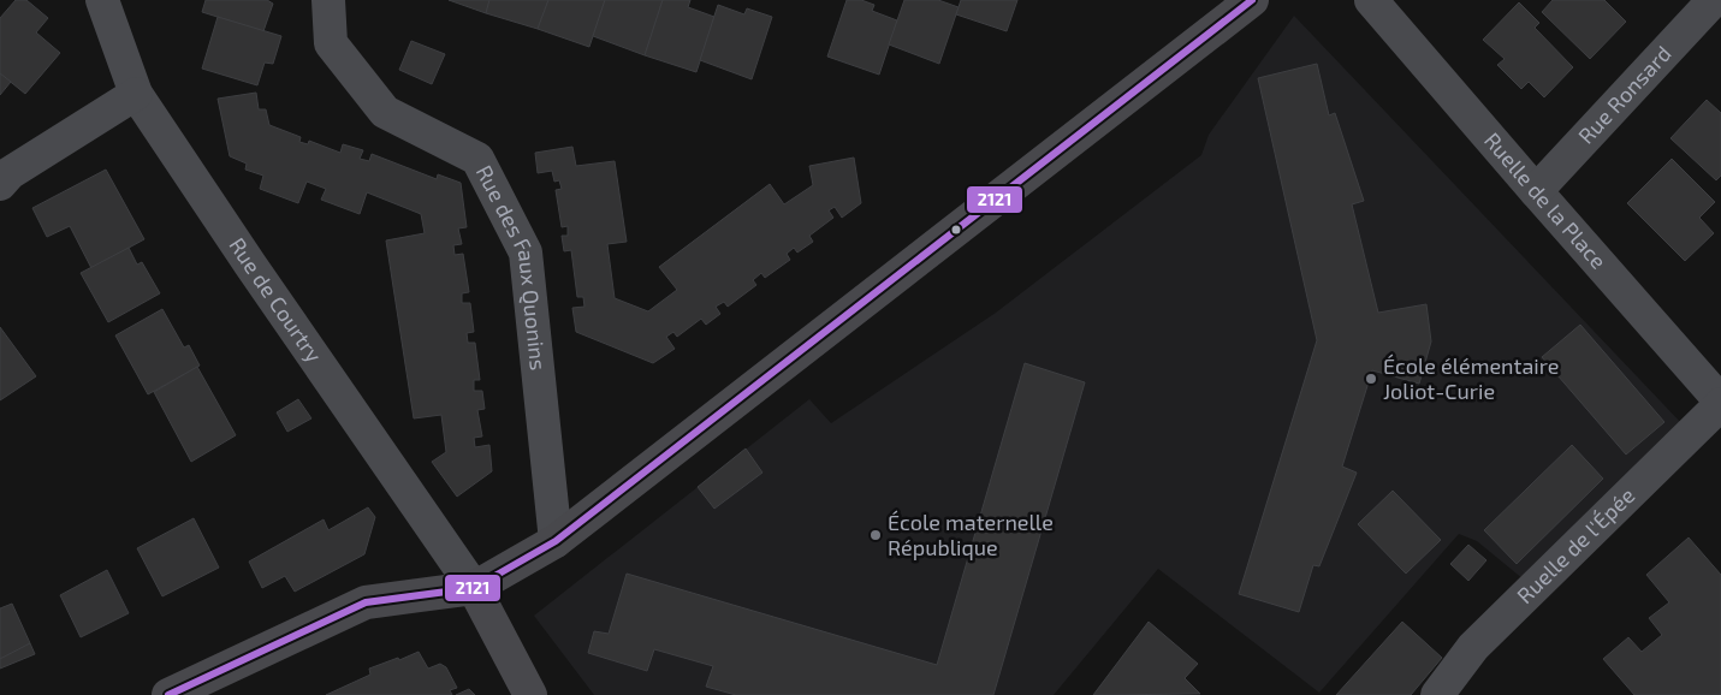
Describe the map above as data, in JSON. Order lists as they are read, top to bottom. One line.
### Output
{"streets":{"street":["Rue Ronsard","Ruelle de la Place","Rue des Faux Quonins","Rue de Courtry","Ruelle de l'Épée"]},"crossings":[["Rue Ronsard","Ruelle de la Place"],["Ruelle de la Place","Ruelle de l'Épée"]],"places":["École élémentaire Joliot-Curie","École maternelle République"],"lines":["transit line 2121"]}
